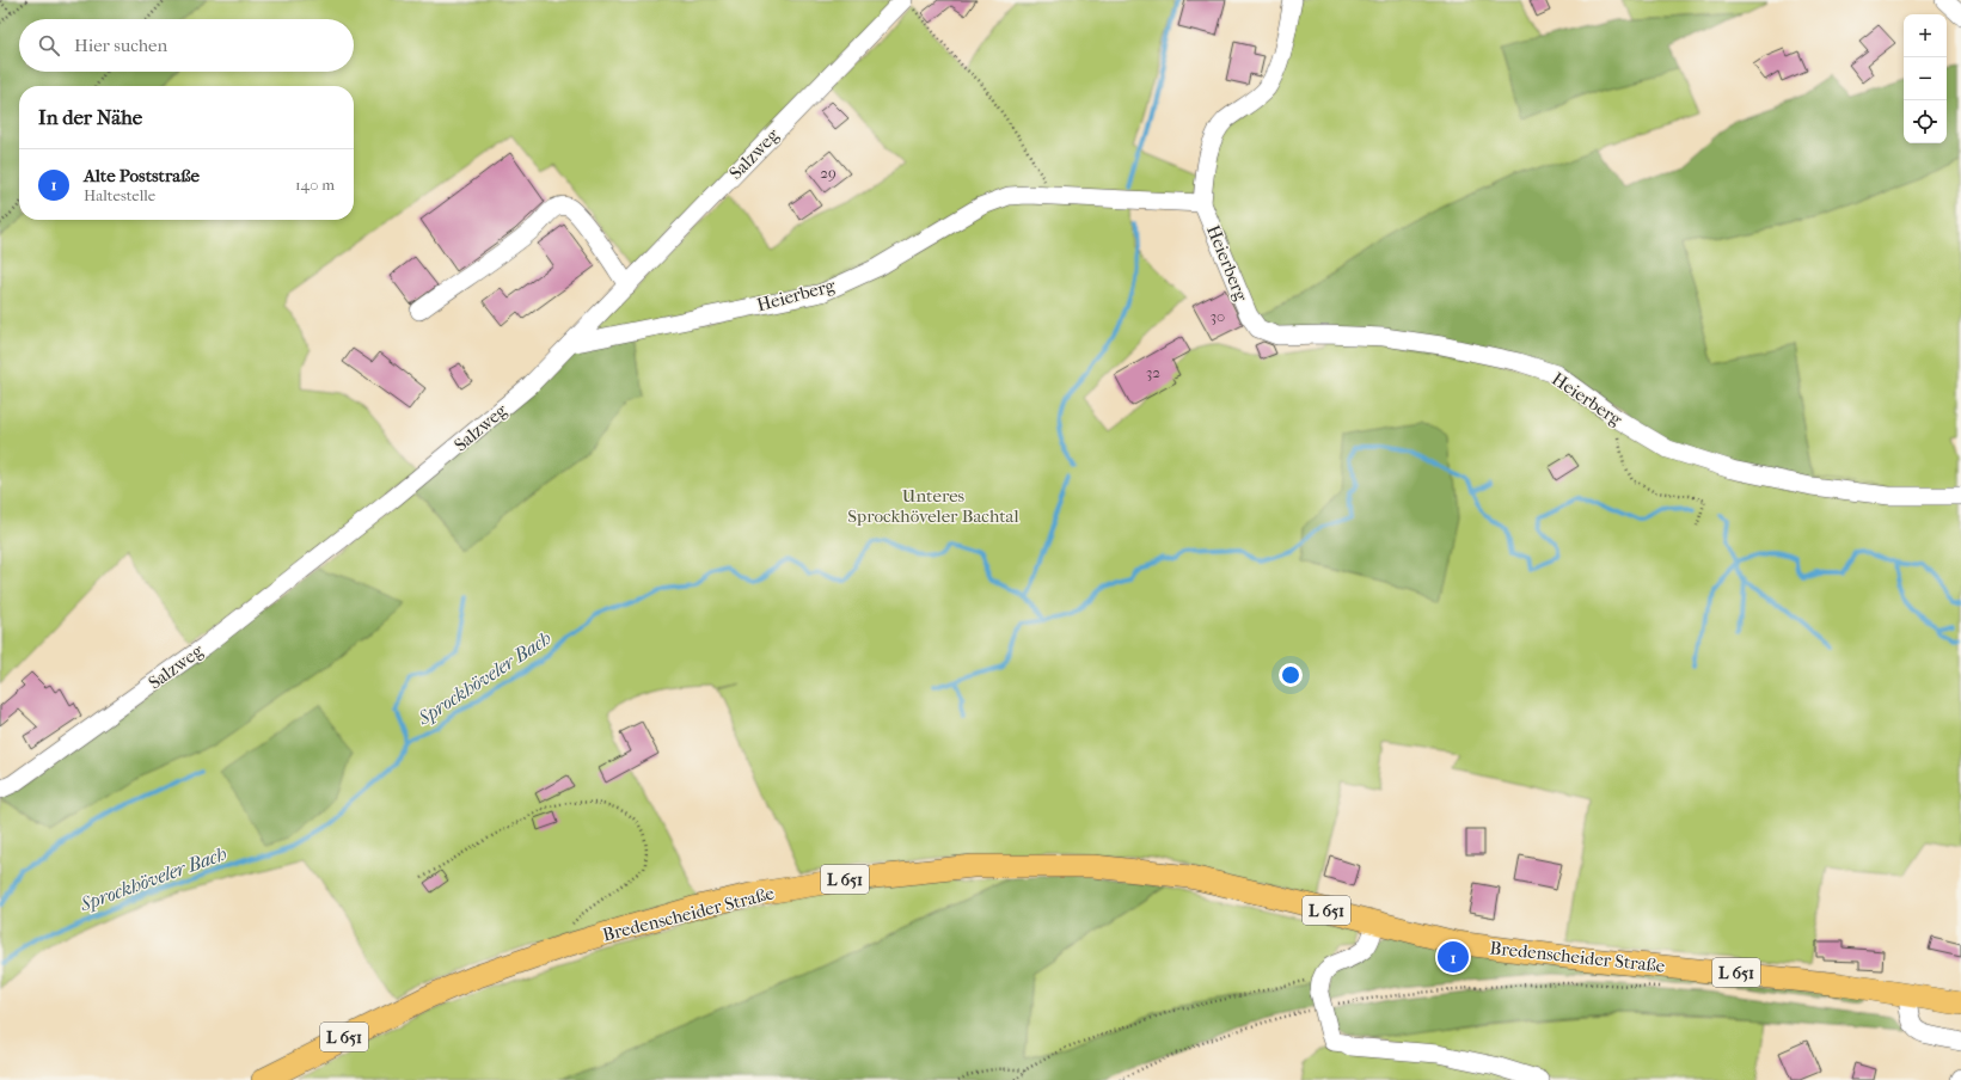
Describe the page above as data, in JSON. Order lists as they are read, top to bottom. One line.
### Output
{"streets":{"main road":["L 651","Bredenscheider Straße"],"street":["Salzweg","Heierberg"]},"crossings":[["Salzweg","Heierberg"]],"water":["Sprockhöveler Bach"],"parks":["Unteres Sprockhöveler Bachtal"],"house_numbers":["29","30","32"],"page":{"map_buttons":["+","−"],"search":"Hier suchen","heading":"In der Nähe","list":[{"mark":"1","name":"Alte Poststraße","note":"Haltestelle","value":"140 m"}],"pins":"1"}}
